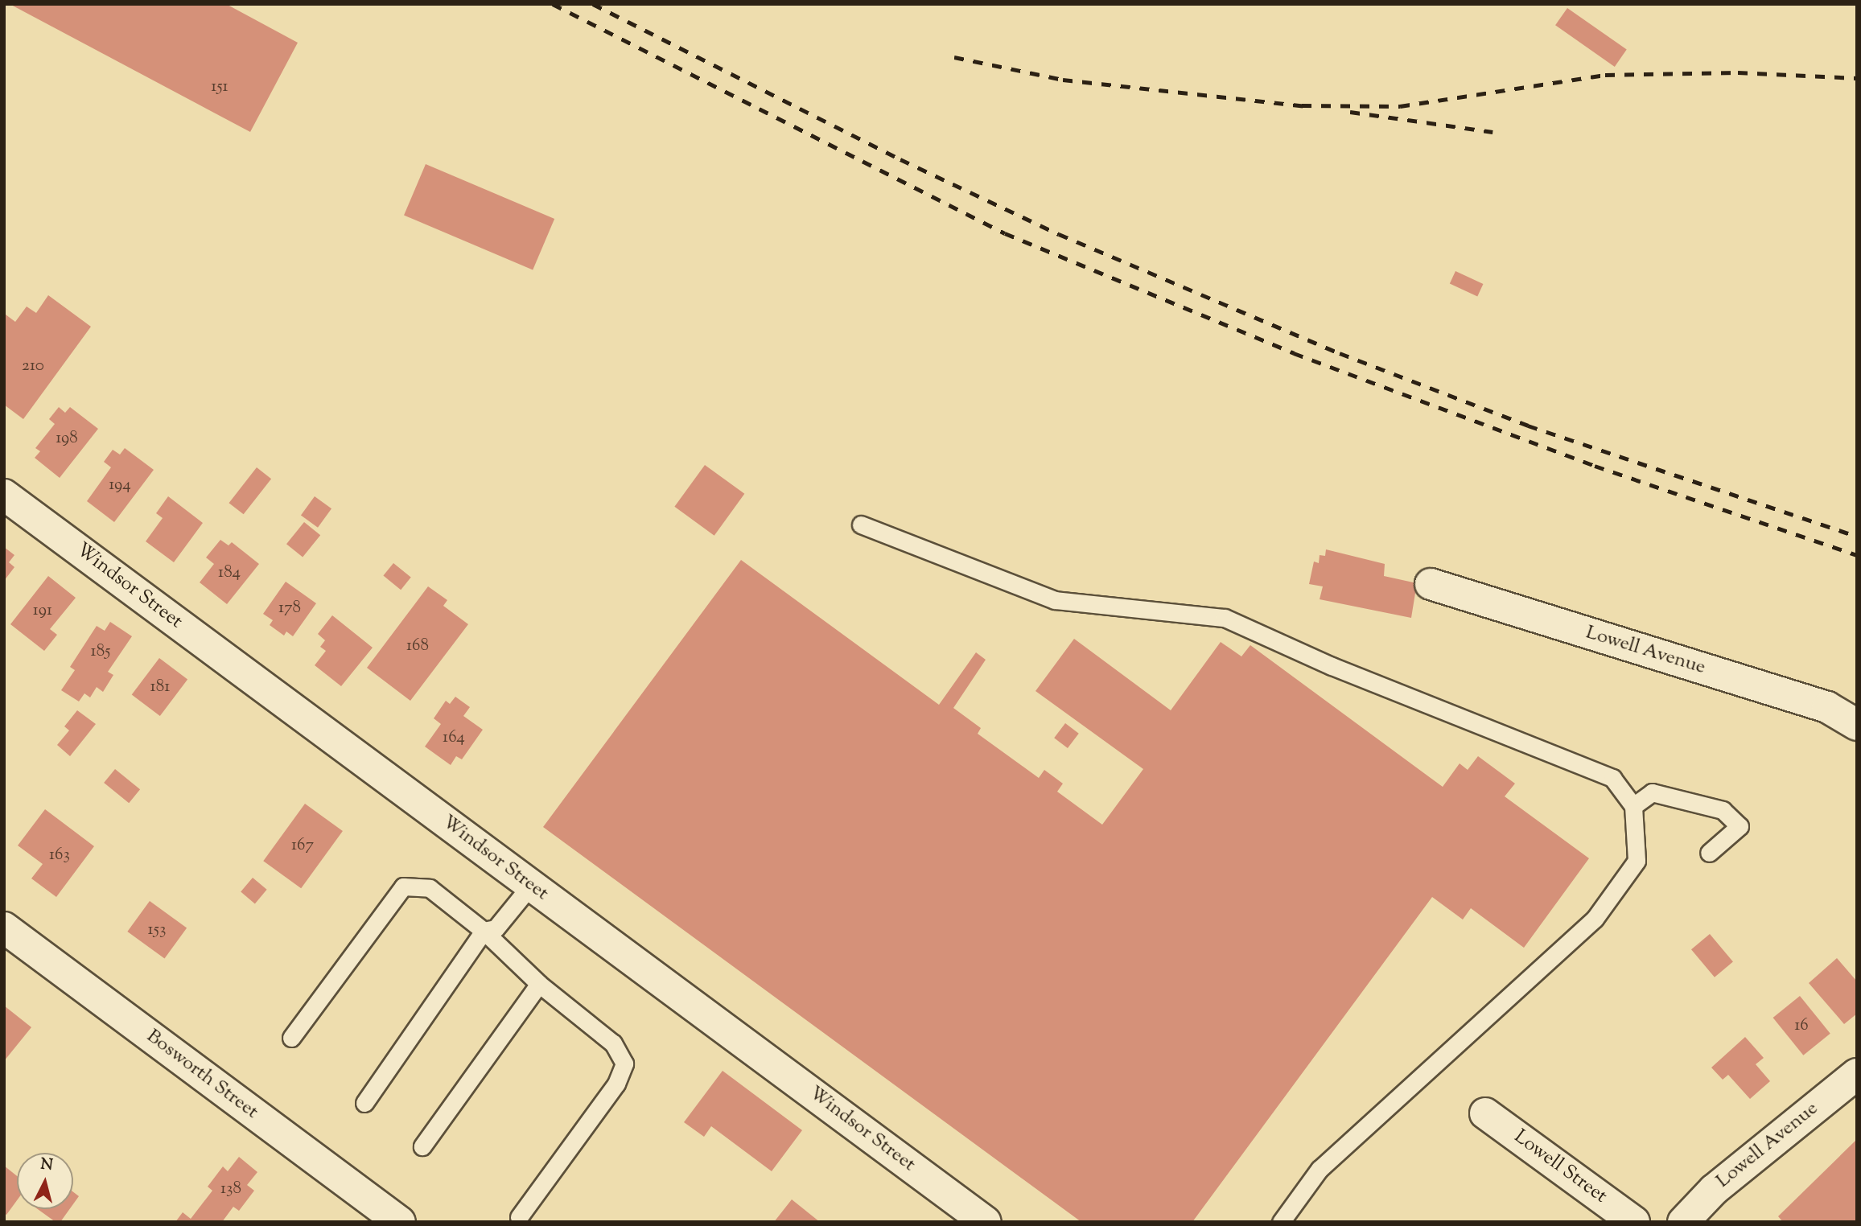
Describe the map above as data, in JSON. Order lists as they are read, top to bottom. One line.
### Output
{"streets":{"street":["Windsor Street","Lowell Avenue","Bosworth Street","Lowell Street"]},"house_numbers":["151","210","198","194","184","178","191","168","185","181","164","167","163","153","16","138"],"north":"top"}
